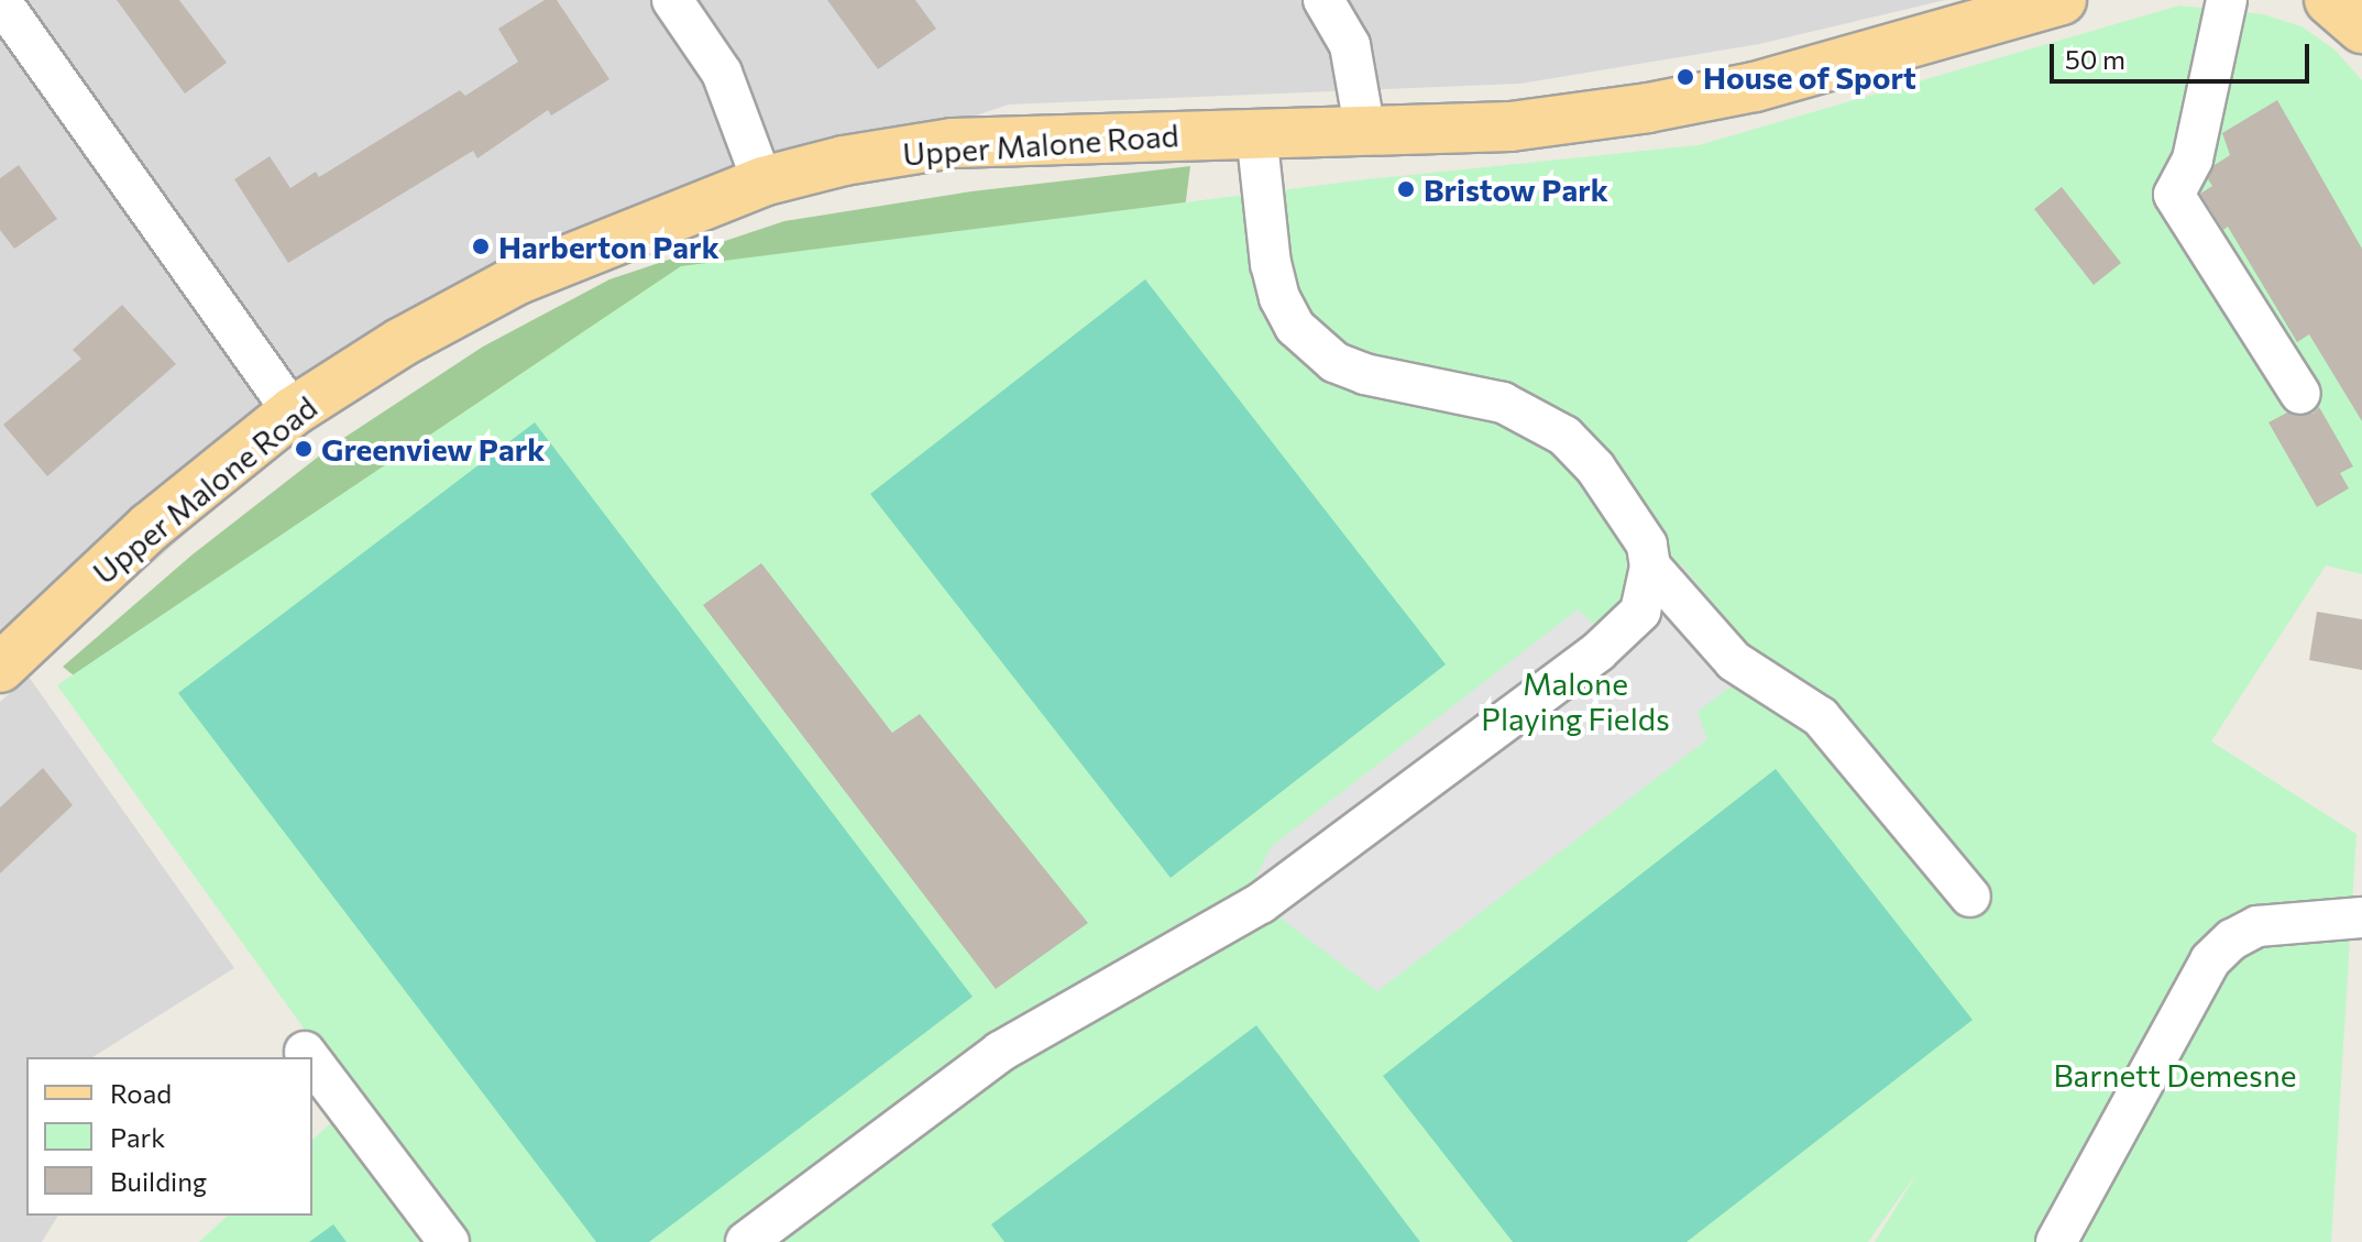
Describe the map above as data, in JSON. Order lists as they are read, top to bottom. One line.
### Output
{"streets":{"main road":["Upper Malone Road"]},"parks":["Malone Playing Fields","Barnett Demesne"],"places":["House of Sport","Bristow Park","Harberton Park","Greenview Park"],"legend":["Road","Park","Building"],"scale_bar":"50 m"}
